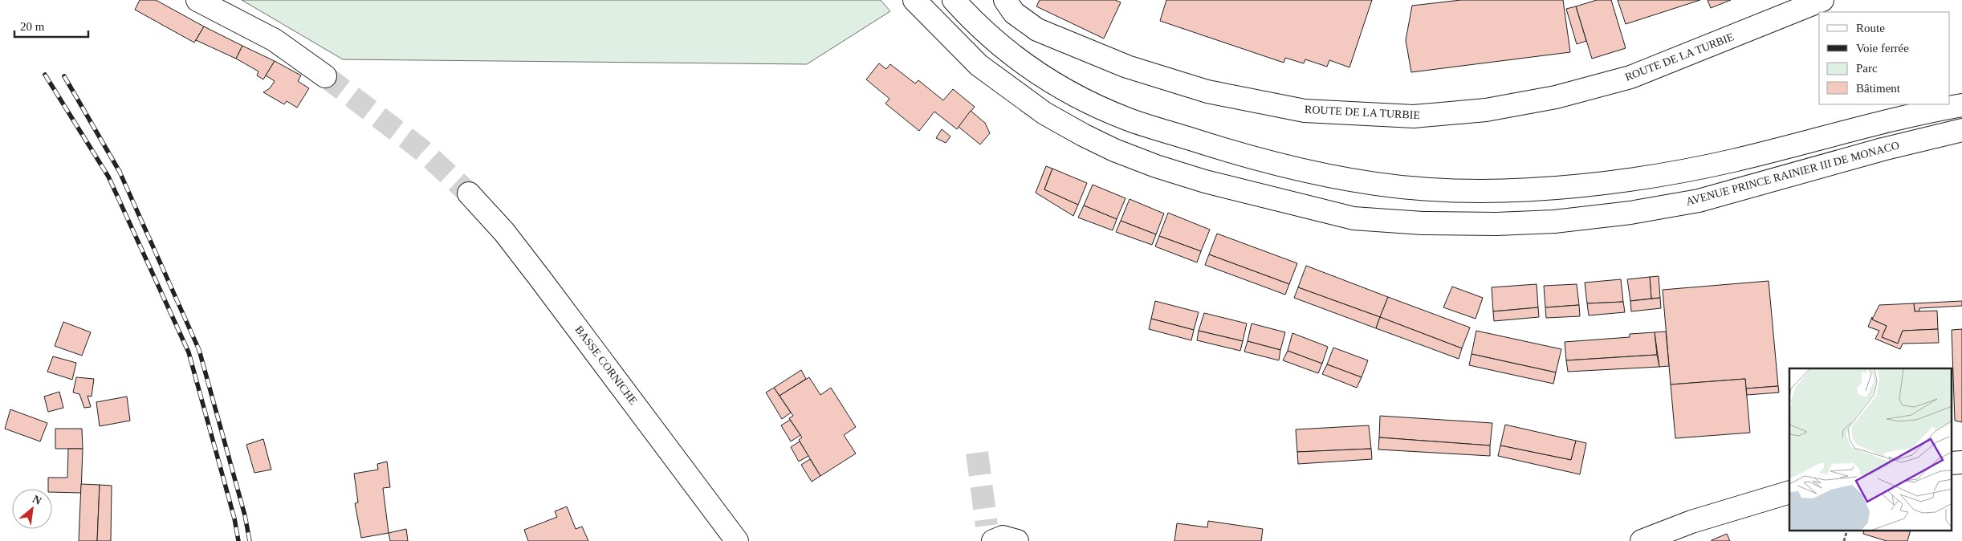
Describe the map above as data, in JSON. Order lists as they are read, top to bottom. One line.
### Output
{"streets":{"main road":["ROUTE DE LA TURBIE","AVENUE PRINCE RAINIER III DE MONACO","BASSE CORNICHE"]},"legend":["Route","Voie ferrée","Parc","Bâtiment"],"scale_bar":"20 m","north":"top right"}
